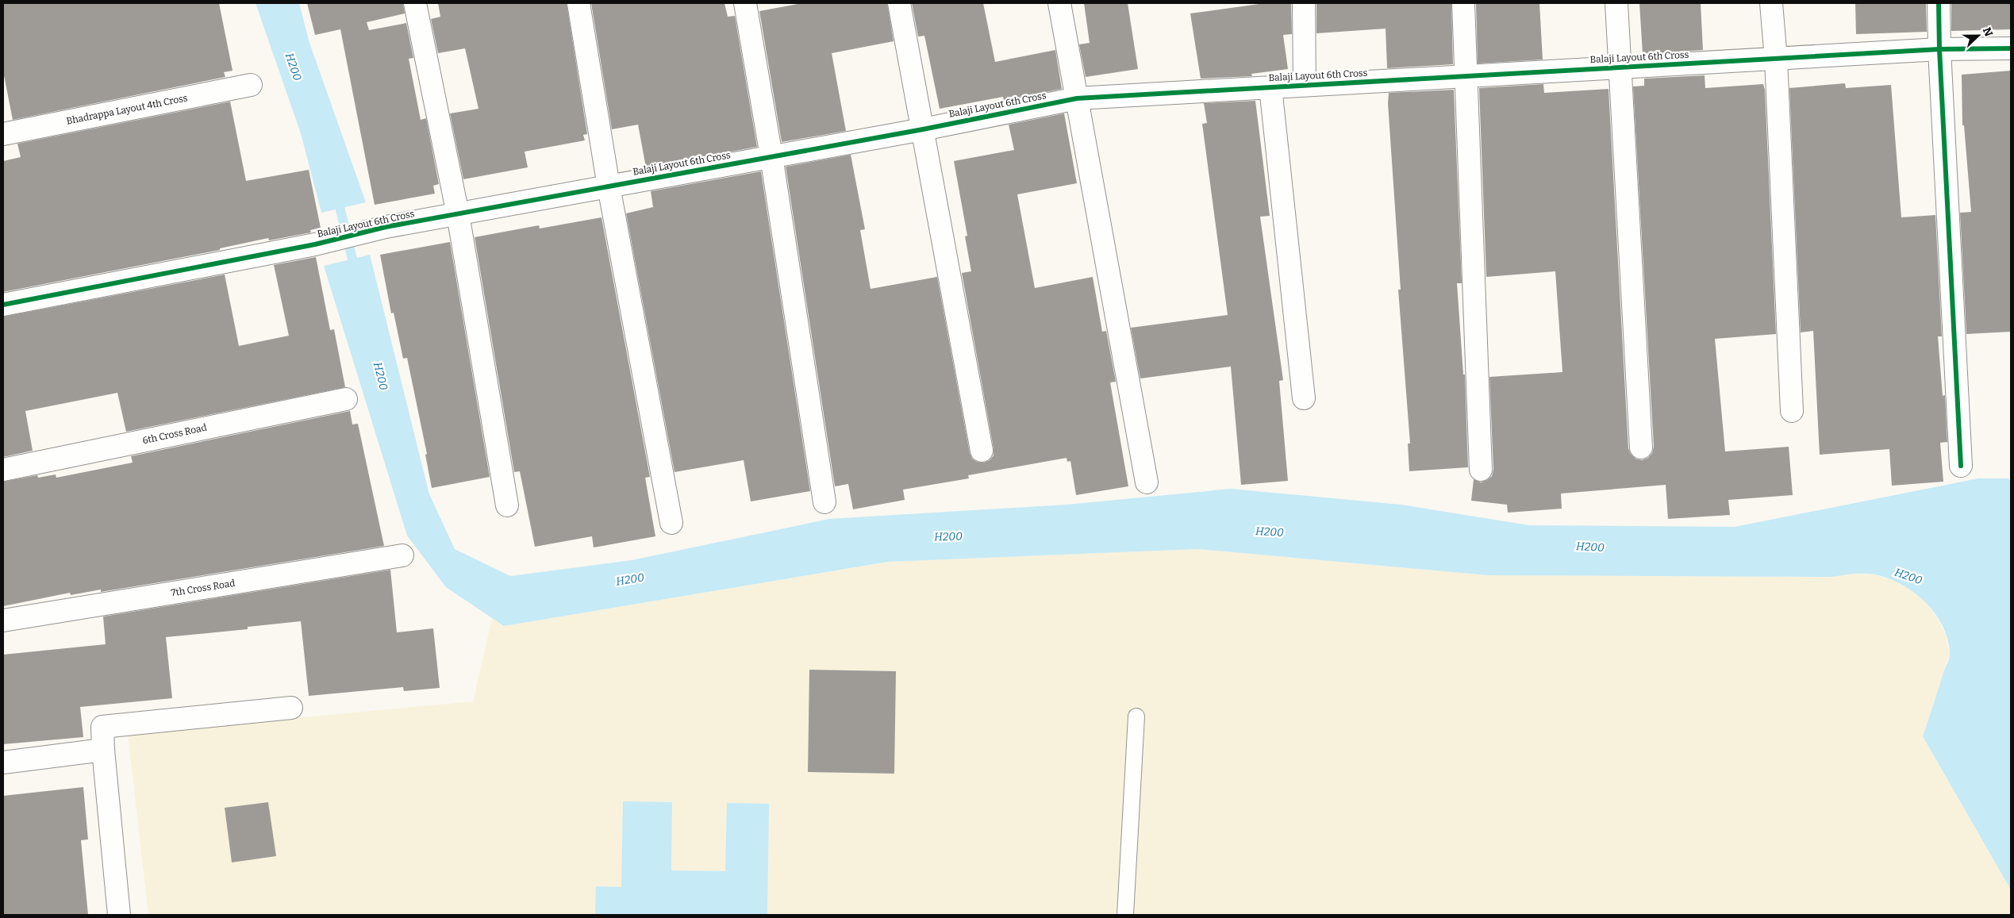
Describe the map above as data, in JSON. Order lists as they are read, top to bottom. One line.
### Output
{"streets":{"street":["Balaji Layout 6th Cross","Bhadrappa Layout 4th Cross","6th Cross Road","7th Cross Road"]},"water":["H200"],"north":"right"}
